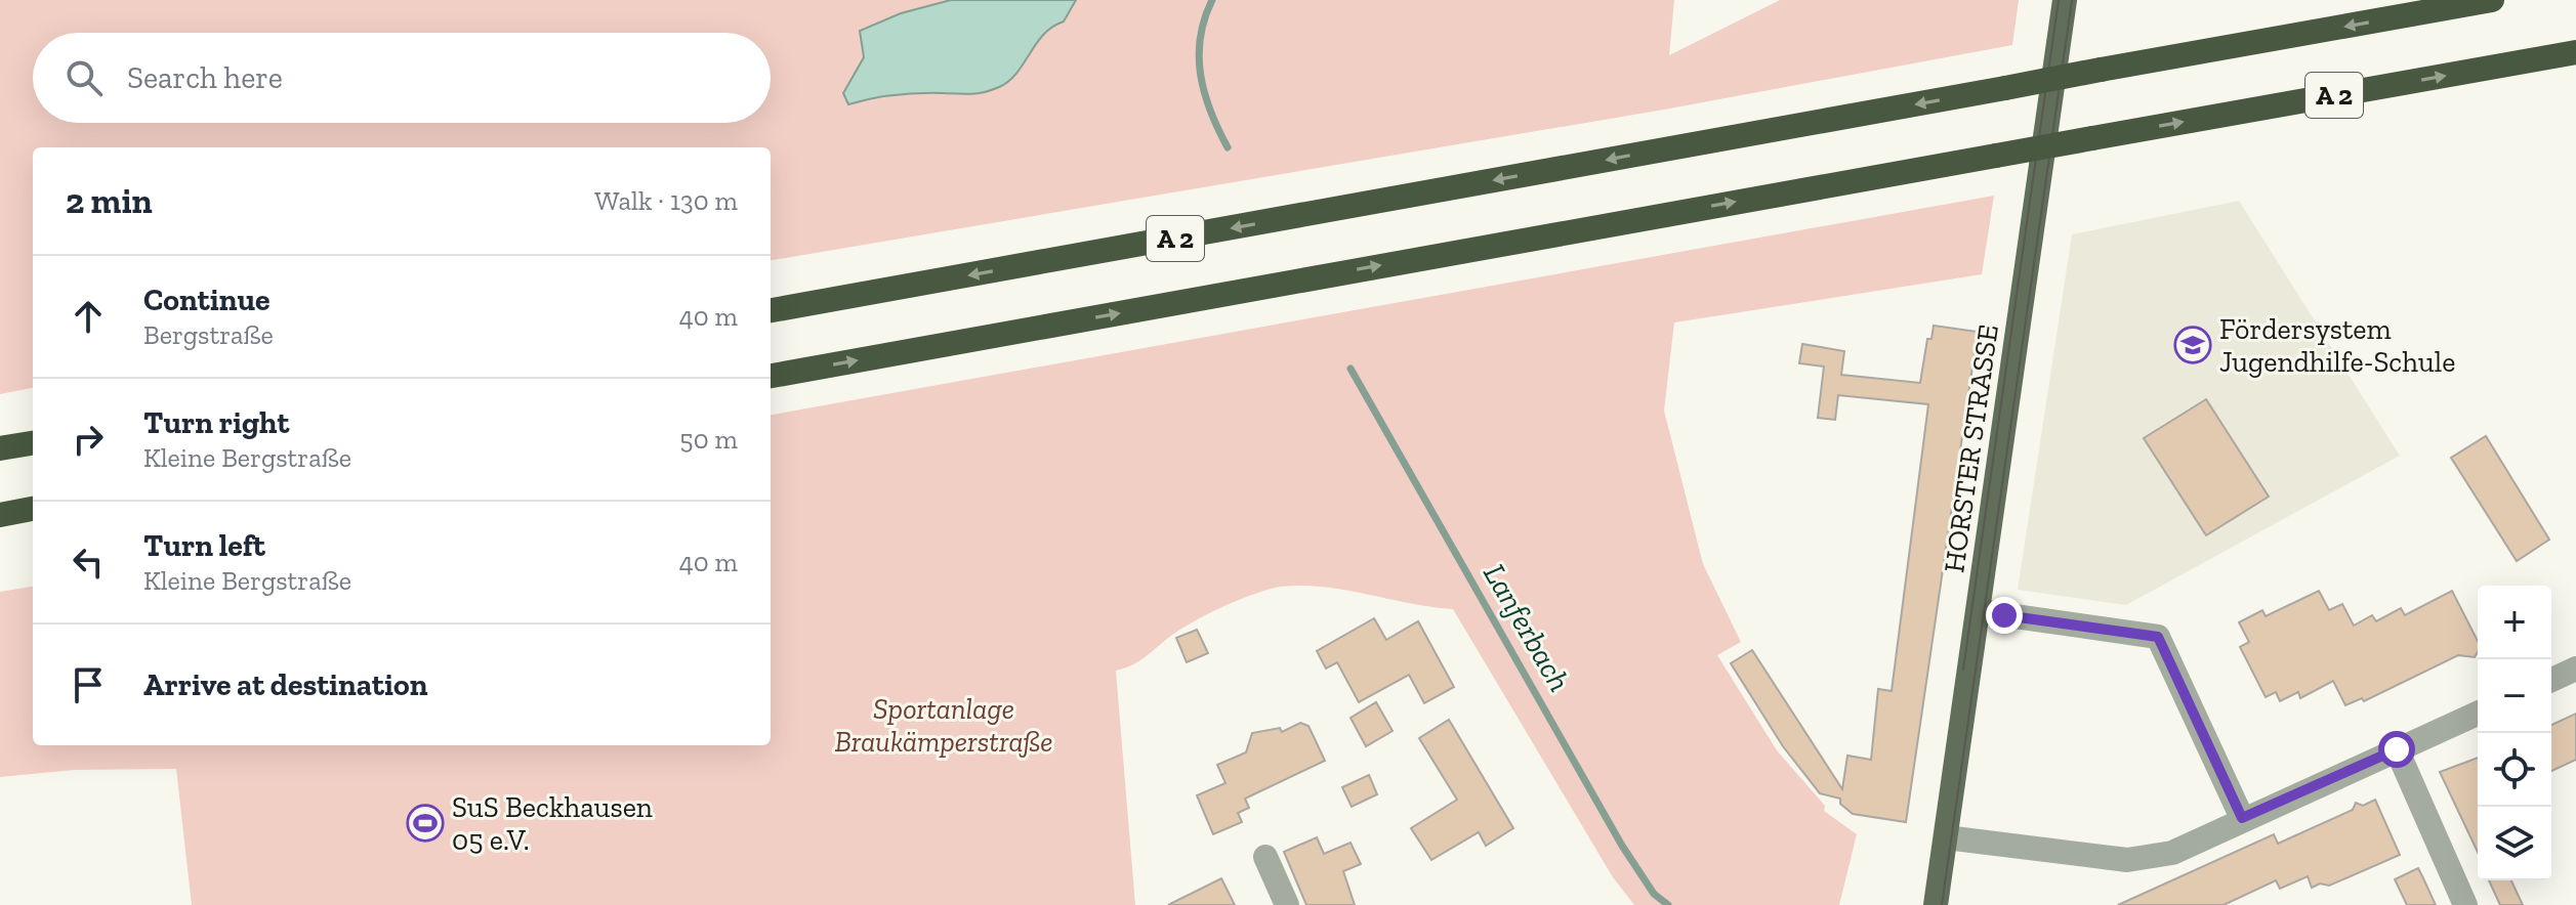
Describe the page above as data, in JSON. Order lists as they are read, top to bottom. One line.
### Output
{"streets":{"highway":["A 2"],"main road":["HORSTER STRASSE"]},"water":["Lanferbach"],"parks":["Sportanlage Braukämperstraße"],"places":{"school or university":["Fördersystem Jugendhilfe-Schule"],"sports":["SuS Beckhausen 05 e.V."]},"page":{"search":"Search here","heading":["2 min","Walk · 130 m"],"list":[["Continue","Bergstraße","40 m"],["Turn right","Kleine Bergstraße","50 m"],["Turn left","Kleine Bergstraße","40 m"],"Arrive at destination"],"map_buttons":["+","−"]}}
